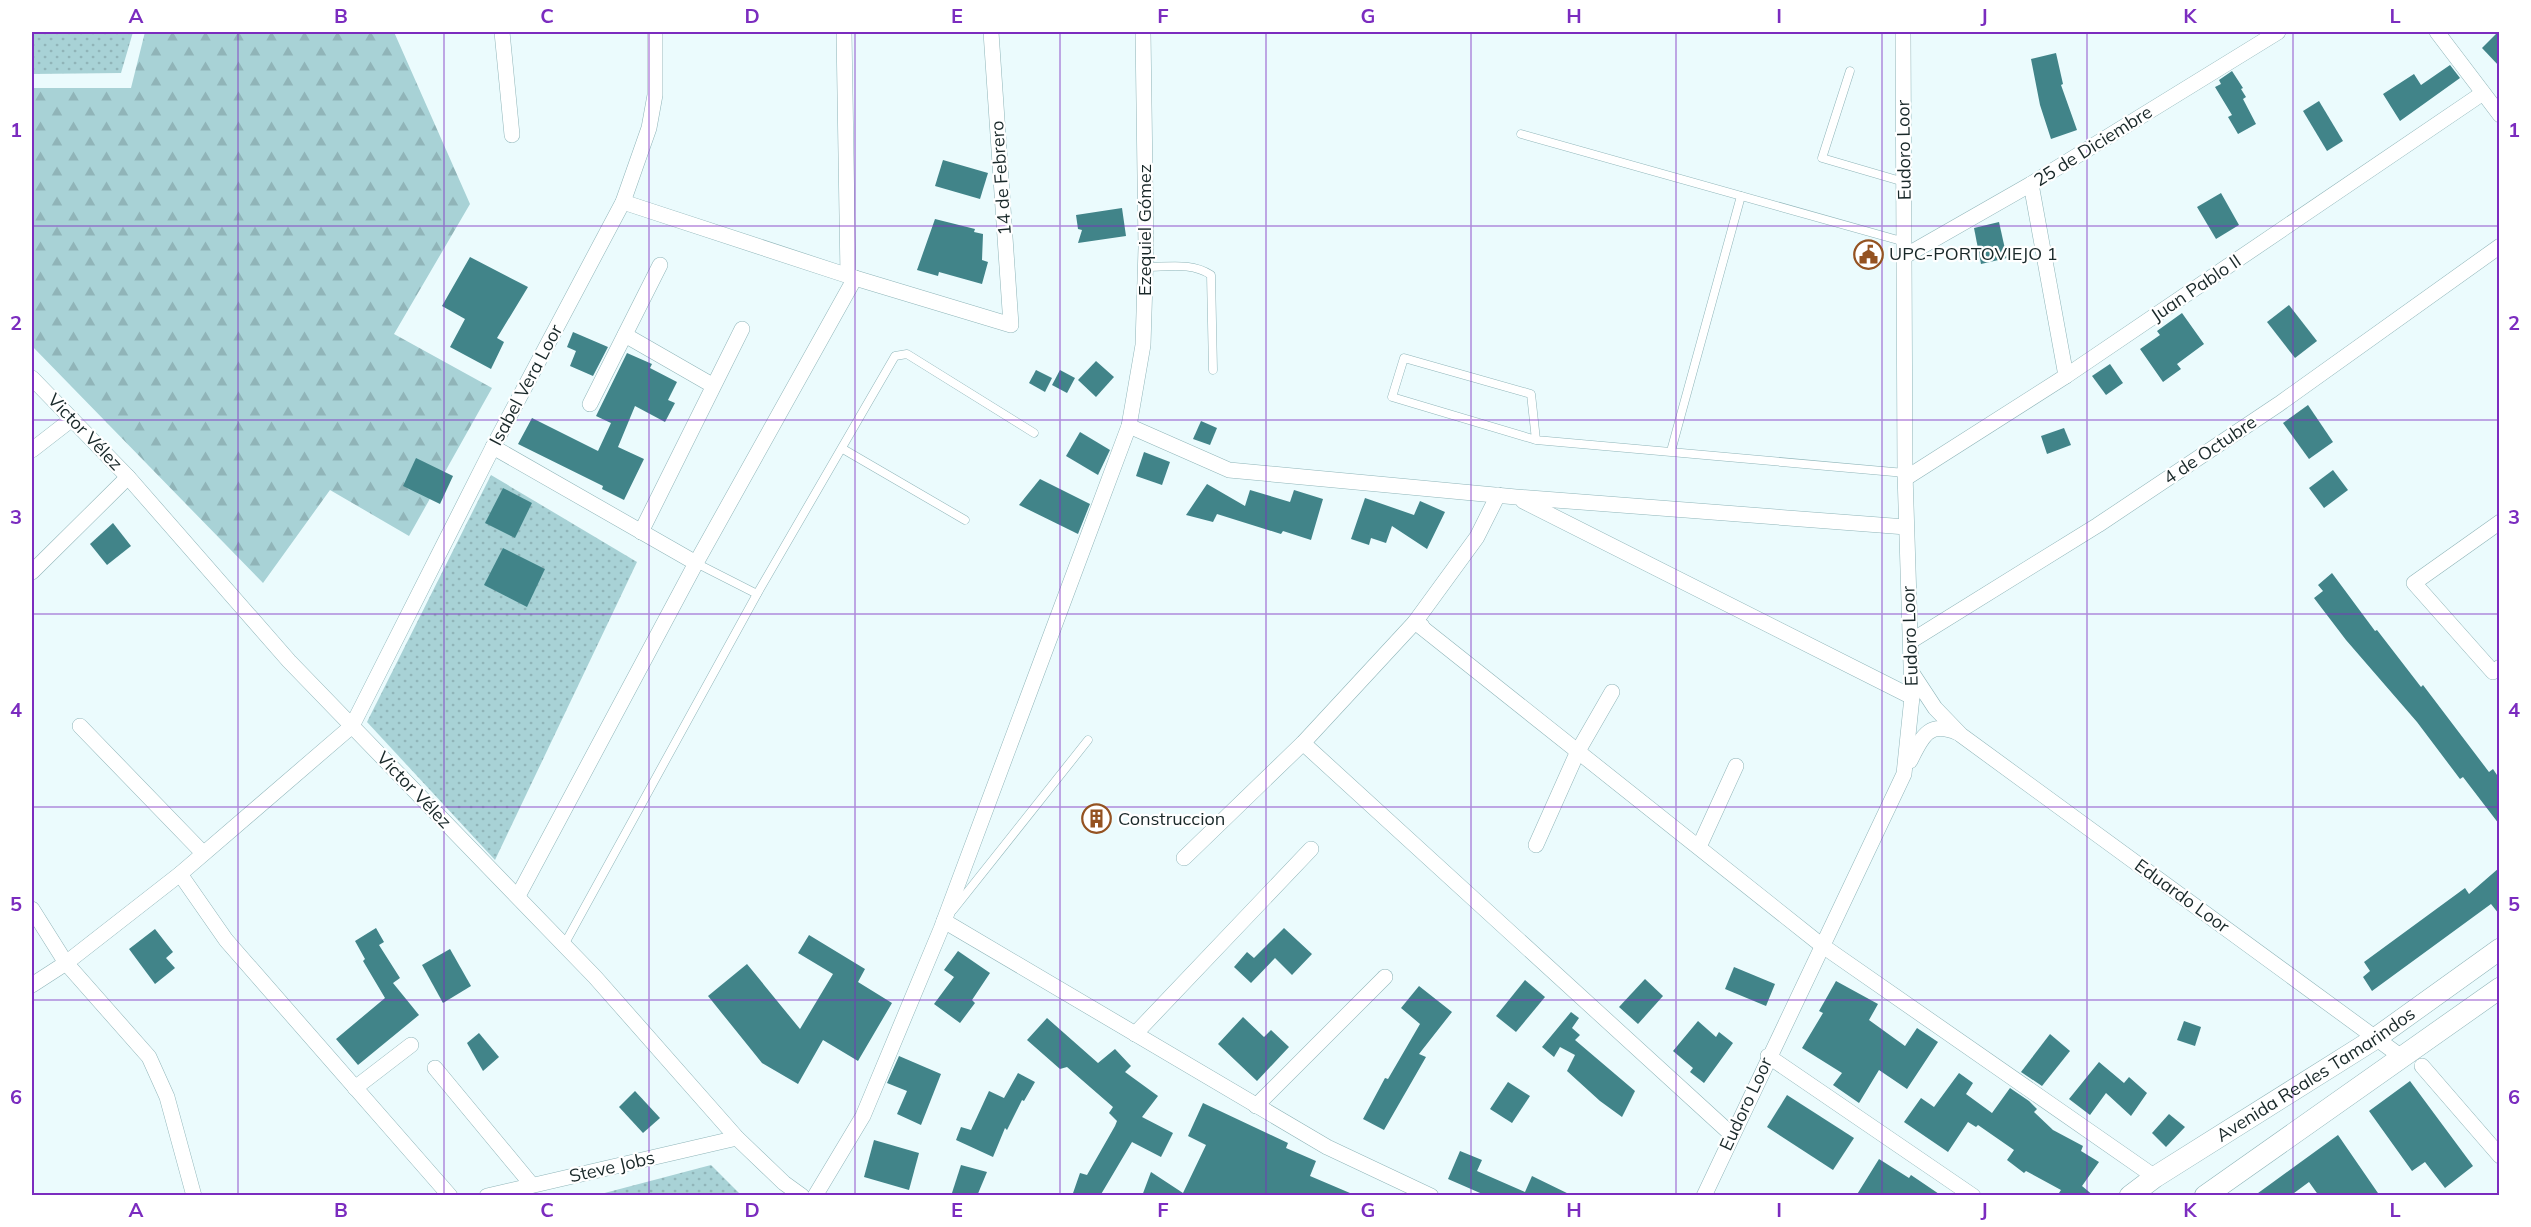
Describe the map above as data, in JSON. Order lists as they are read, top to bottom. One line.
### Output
{"streets":{"main road":["Avenida Reales Tamarindos"],"street":["25 de Diciembre","Eudoro Loor","14 de Febrero","Ezequiel Gómez","Juan Pablo II","Isabel Vera Loor","Victor Vélez","4 de Octubre","Eduardo Loor","Steve Jobs"]},"crossings":[["25 de Diciembre","Eudoro Loor"],["Eudoro Loor","Juan Pablo II"],["Eudoro Loor","4 de Octubre"],["Eudoro Loor","Eduardo Loor"],["Isabel Vera Loor","Victor Vélez"],["Victor Vélez","Steve Jobs"],["Eduardo Loor","Avenida Reales Tamarindos"]],"places":{"public building":["UPC-PORTOVIEJO 1"],"building":["Construccion"]},"grid":{"columns":["A","B","C","D","E","F","G","H","I","J","K","L"],"rows":["1","2","3","4","5","6"]}}
